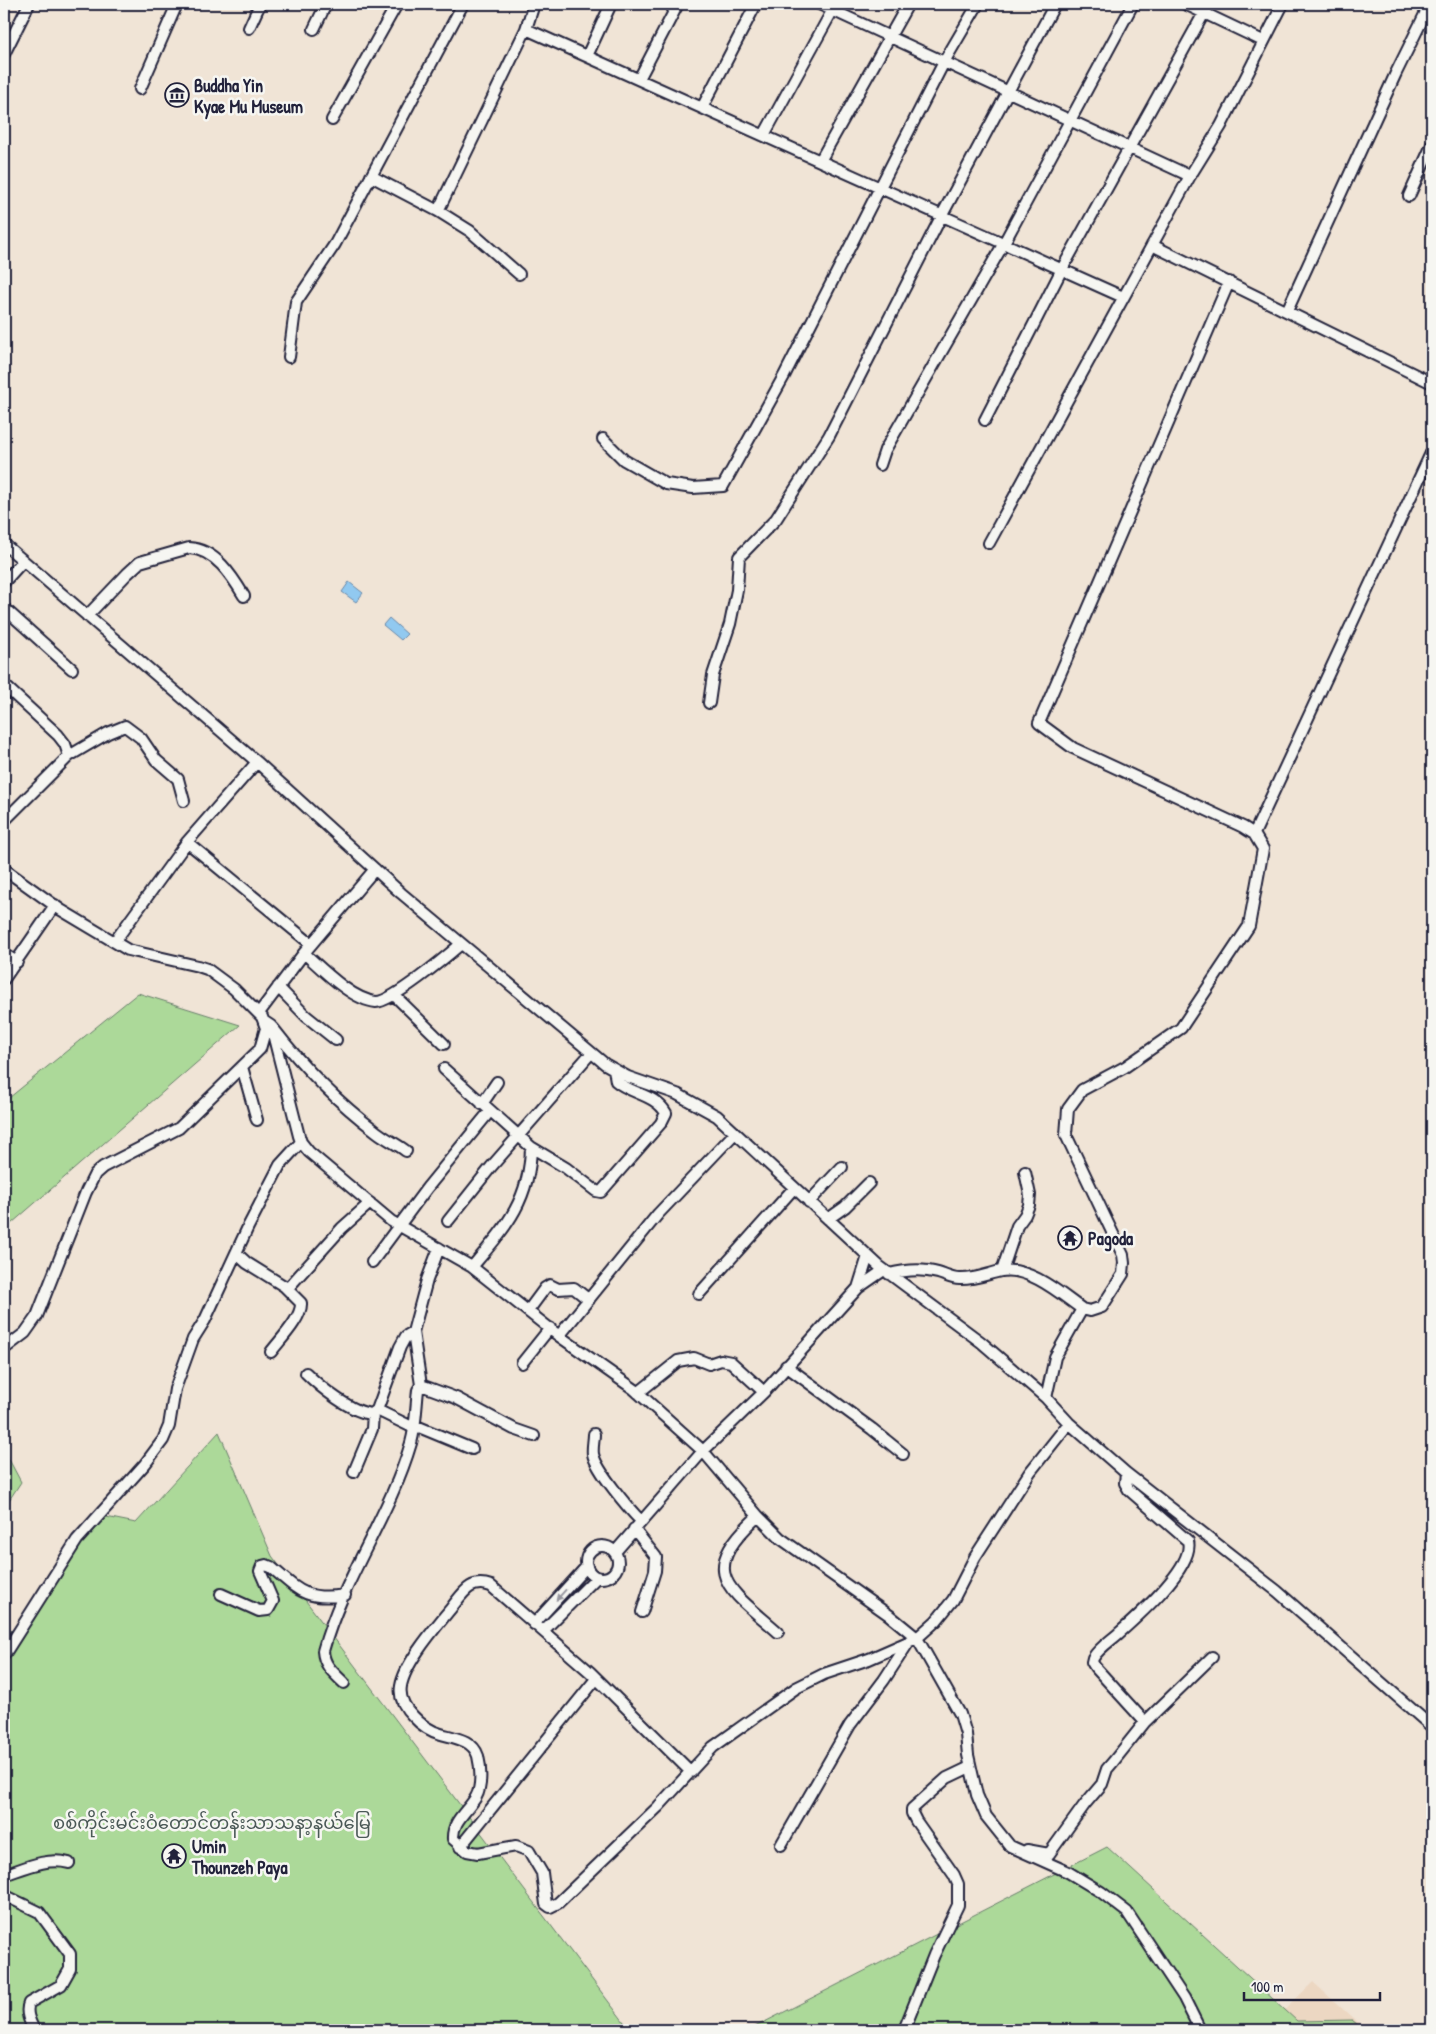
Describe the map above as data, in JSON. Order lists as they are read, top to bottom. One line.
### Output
{"parks":["စစ်ကိုင်းမင်းဝံတောင်တန်းသာသနာ့နယ်မြေ"],"places":{"museum":["Buddha Yin Kyae Mu Museum"],"temple":["Pagoda","Umin Thounzeh Paya"]},"scale_bar":"100 m"}
